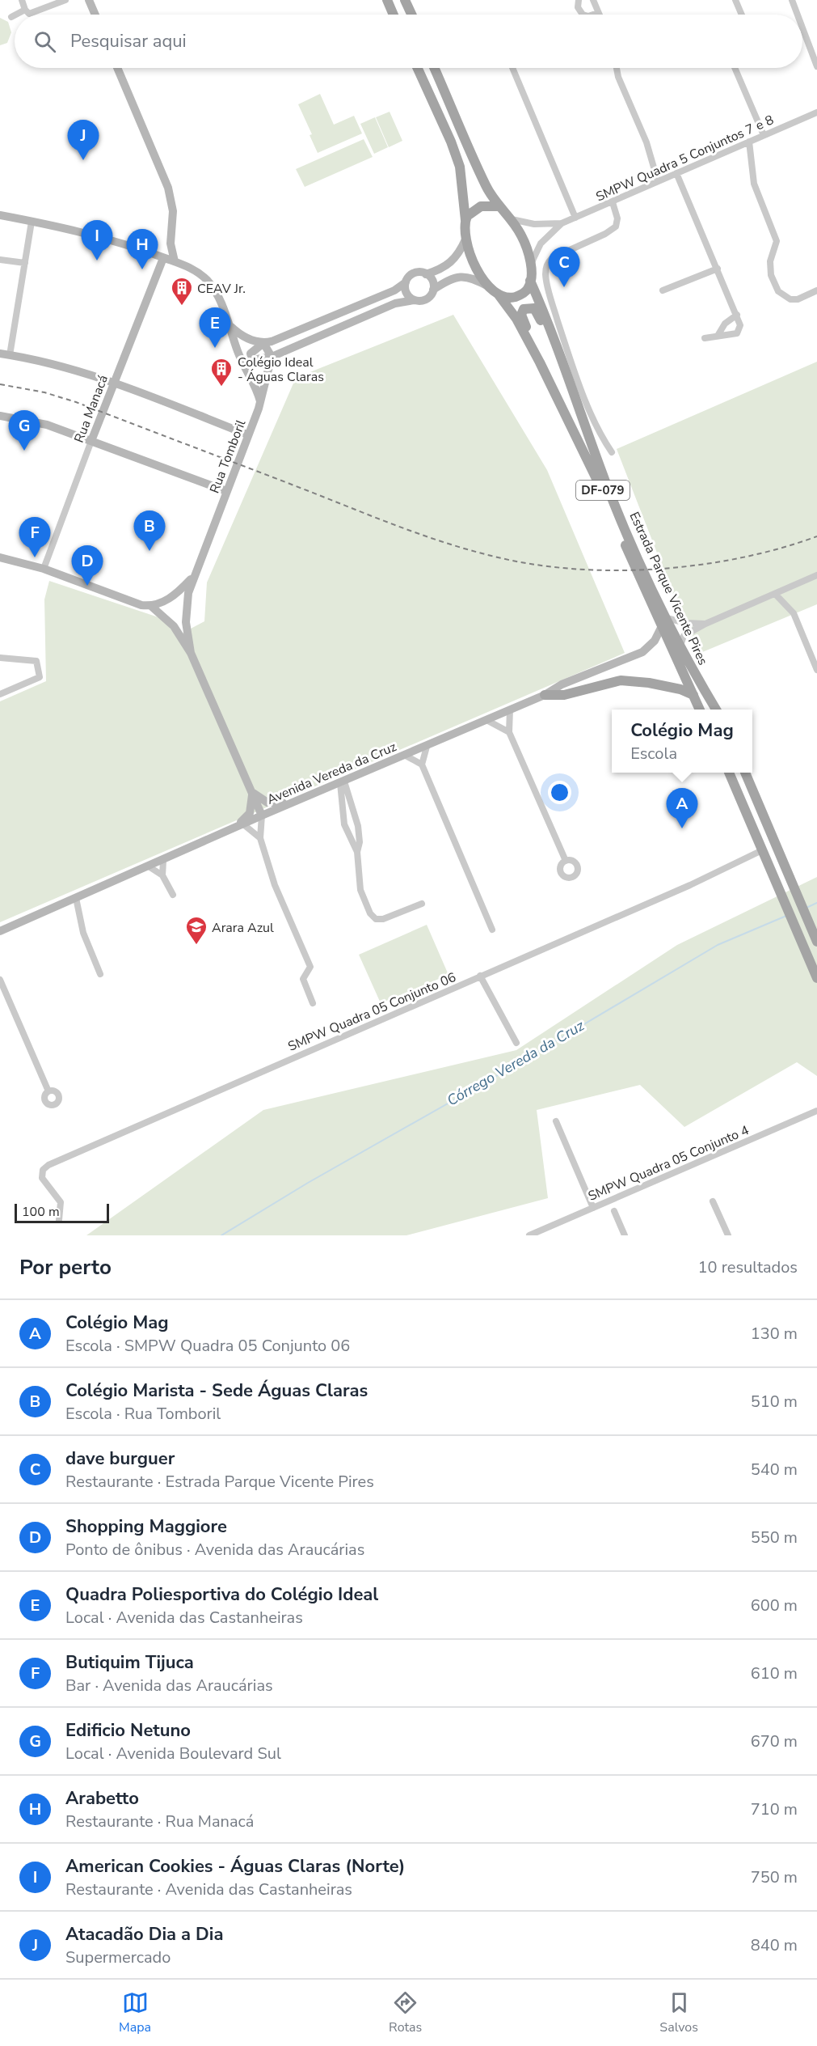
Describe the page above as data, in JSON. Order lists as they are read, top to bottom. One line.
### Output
{"streets":{"main road":["DF-079","Estrada Parque Vicente Pires"],"street":["SMPW Quadra 5 Conjuntos 7 e 8","Rua Manacá","Rua Tomboril","Avenida Vereda da Cruz","SMPW Quadra 05 Conjunto 06","SMPW Quadra 05 Conjunto 4"]},"crossings":[["SMPW Quadra 5 Conjuntos 7 e 8","DF-079"],["SMPW Quadra 5 Conjuntos 7 e 8","Estrada Parque Vicente Pires"],["Rua Tomboril","Avenida Vereda da Cruz"],["DF-079","Estrada Parque Vicente Pires"],["Estrada Parque Vicente Pires","Avenida Vereda da Cruz"]],"water":["Córrego Vereda da Cruz"],"places":{"building":["CEAV Jr.","Colégio Ideal - Águas Claras"],"school or university":["Arara Azul"]},"scale_bar":"100 m","page":{"search":"Pesquisar aqui","pins":["J","I","H","C","E","G","B","F","D","A"],"popup":["Colégio Mag","Escola"],"scale":"100 m","heading":["Por perto","10 resultados"],"list":[{"mark":"A","name":"Colégio Mag","note":"Escola · SMPW Quadra 05 Conjunto 06","value":"130 m"},{"mark":"B","name":"Colégio Marista - Sede Águas Claras","note":"Escola · Rua Tomboril","value":"510 m"},{"mark":"C","name":"dave burguer","note":"Restaurante · Estrada Parque Vicente Pires","value":"540 m"},{"mark":"D","name":"Shopping Maggiore","note":"Ponto de ônibus · Avenida das Araucárias","value":"550 m"},{"mark":"E","name":"Quadra Poliesportiva do Colégio Ideal","note":"Local · Avenida das Castanheiras","value":"600 m"},{"mark":"F","name":"Butiquim Tijuca","note":"Bar · Avenida das Araucárias","value":"610 m"},{"mark":"G","name":"Edificio Netuno","note":"Local · Avenida Boulevard Sul","value":"670 m"},{"mark":"H","name":"Arabetto","note":"Restaurante · Rua Manacá","value":"710 m"},{"mark":"I","name":"American Cookies - Águas Claras (Norte)","note":"Restaurante · Avenida das Castanheiras","value":"750 m"},{"mark":"J","name":"Atacadão Dia a Dia","note":"Supermercado","value":"840 m"}],"nav":["Mapa","Rotas","Salvos"]}}
